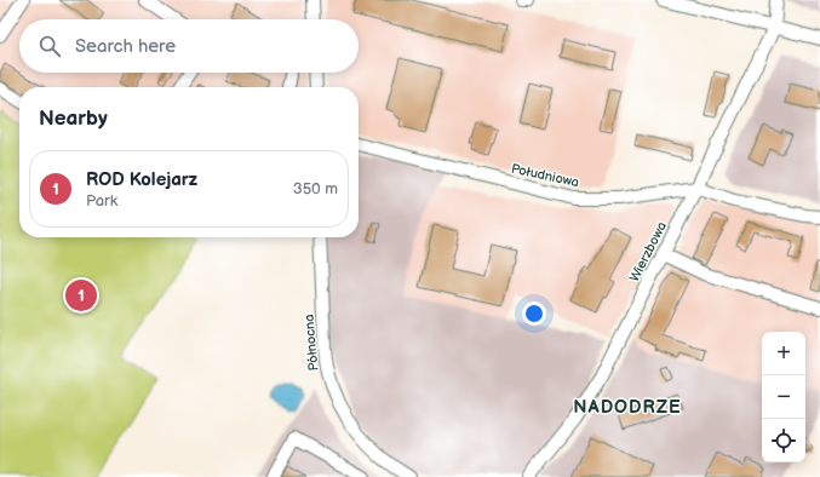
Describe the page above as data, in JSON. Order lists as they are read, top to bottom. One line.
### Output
{"streets":{"street":["Południowa","Wierzbowa","Północna"]},"crossings":[["Południowa","Wierzbowa"]],"districts":["NADODRZE"],"page":{"search":"Search here","heading":"Nearby","list":[{"mark":"1","name":"ROD Kolejarz","note":"Park","value":"350 m"}],"pins":"1","map_buttons":["+","−"]}}
